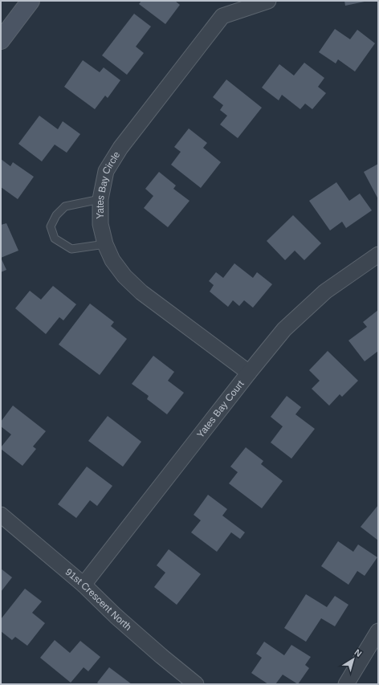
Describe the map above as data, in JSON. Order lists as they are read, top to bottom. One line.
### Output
{"streets":{"street":["Yates Bay Circle","Yates Bay Court","91st Crescent North"]},"crossings":[["Yates Bay Circle","Yates Bay Court"],["Yates Bay Court","91st Crescent North"]],"north":"top right"}
